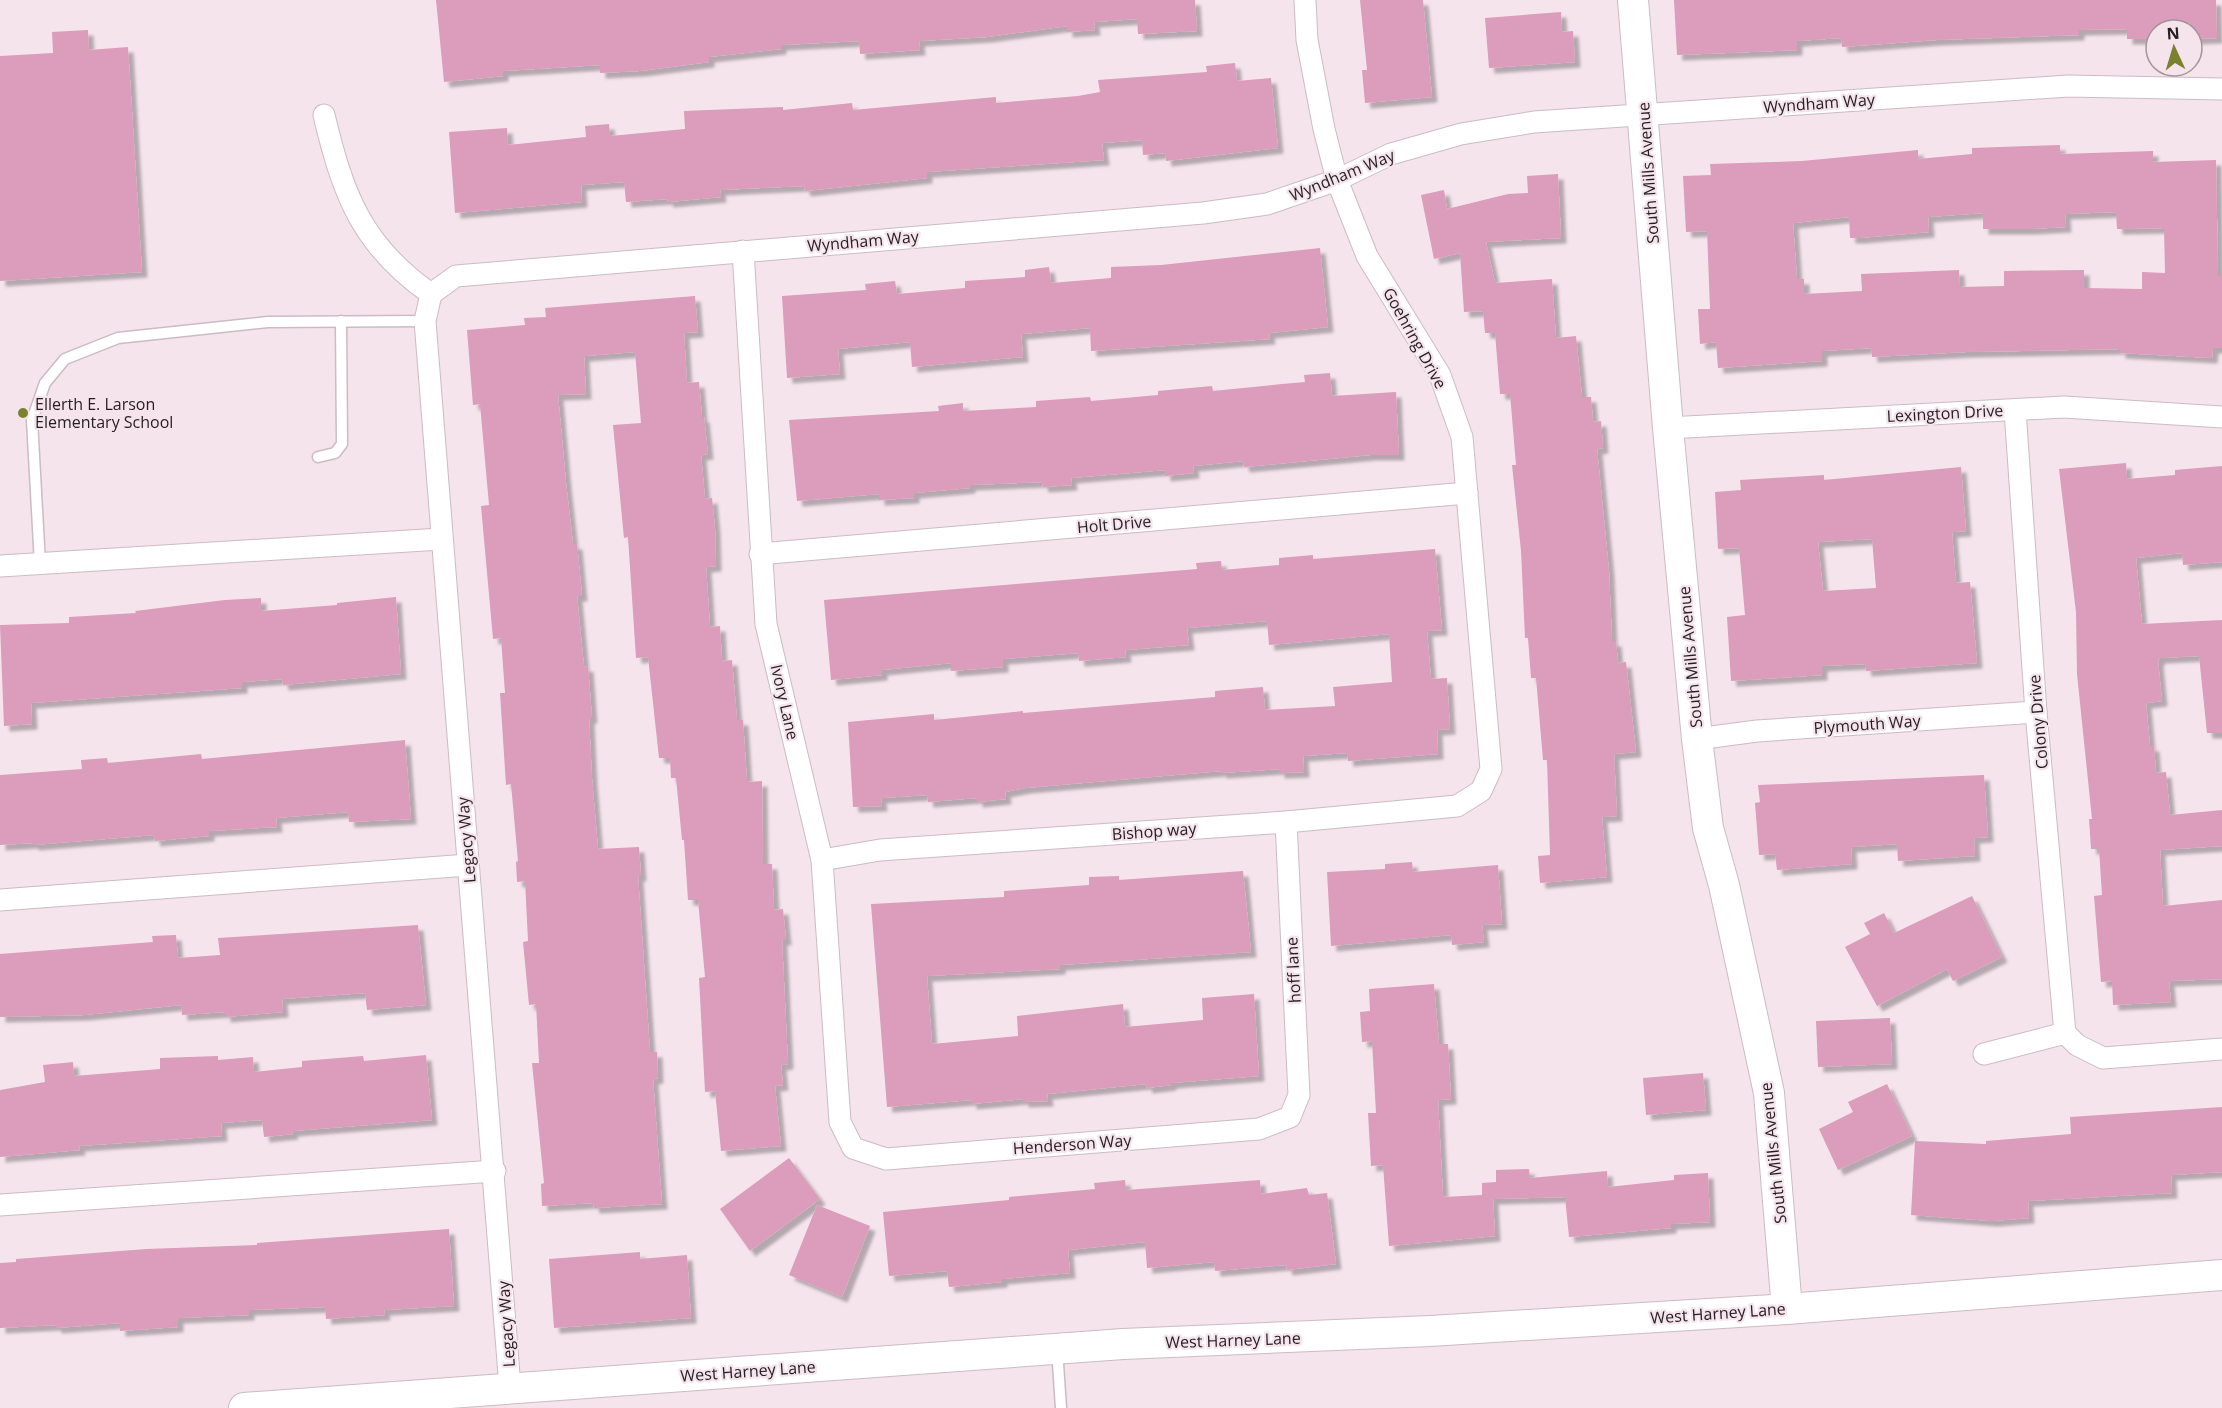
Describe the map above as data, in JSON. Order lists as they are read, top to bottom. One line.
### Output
{"streets":{"main road":["South Mills Avenue","West Harney Lane"],"street":["Wyndham Way","Goehring Drive","Lexington Drive","Holt Drive","Ivory Lane","Colony Drive","Plymouth Way","Bishop way","Legacy Way","hoff lane","Henderson Way"]},"crossings":[["Wyndham Way","South Mills Avenue"],["Wyndham Way","Goehring Drive"],["Wyndham Way","Ivory Lane"],["Wyndham Way","Legacy Way"],["South Mills Avenue","Lexington Drive"],["South Mills Avenue","Plymouth Way"],["South Mills Avenue","West Harney Lane"],["Goehring Drive","Holt Drive"],["Goehring Drive","Bishop way"],["Lexington Drive","Colony Drive"],["Holt Drive","Ivory Lane"],["Ivory Lane","Bishop way"],["Ivory Lane","Henderson Way"],["Colony Drive","Plymouth Way"],["Bishop way","hoff lane"],["Legacy Way","West Harney Lane"],["hoff lane","Henderson Way"]],"places":["Ellerth E. Larson Elementary School"],"north":"top"}
